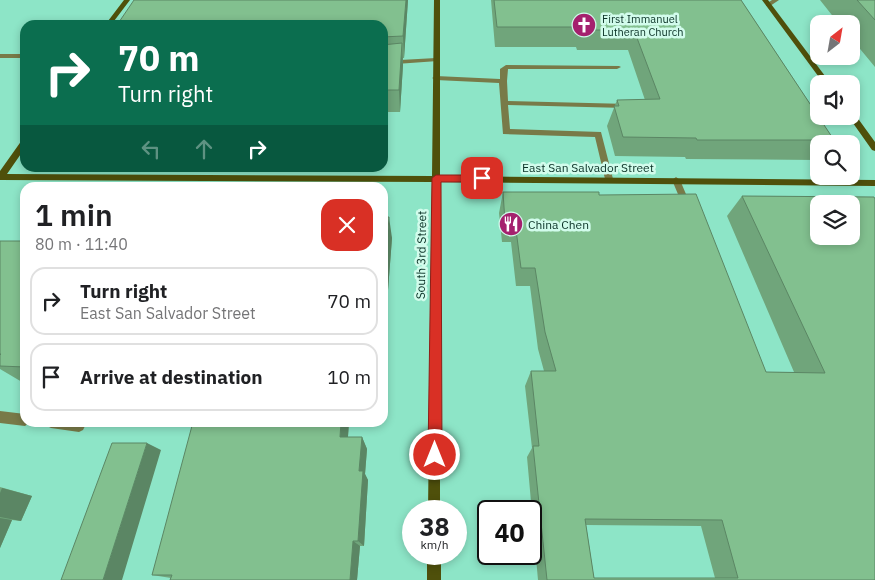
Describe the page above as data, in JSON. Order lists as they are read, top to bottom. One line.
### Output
{"streets":{"street":["East San Salvador Street","South 3rd Street"]},"crossings":[["East San Salvador Street","South 3rd Street"]],"places":{"church":["First Immanuel Lutheran Church"],"restaurant":["China Chen"]},"north":"top right","page":{"turn":["70 m","Turn right"],"heading":["1 min","80 m · 11:40"],"list":[{"name":"Turn right","note":"East San Salvador Street","value":"70 m"},{"name":"Arrive at destination","value":"10 m"}],"speed":"38 km/h","limit":"40"}}
